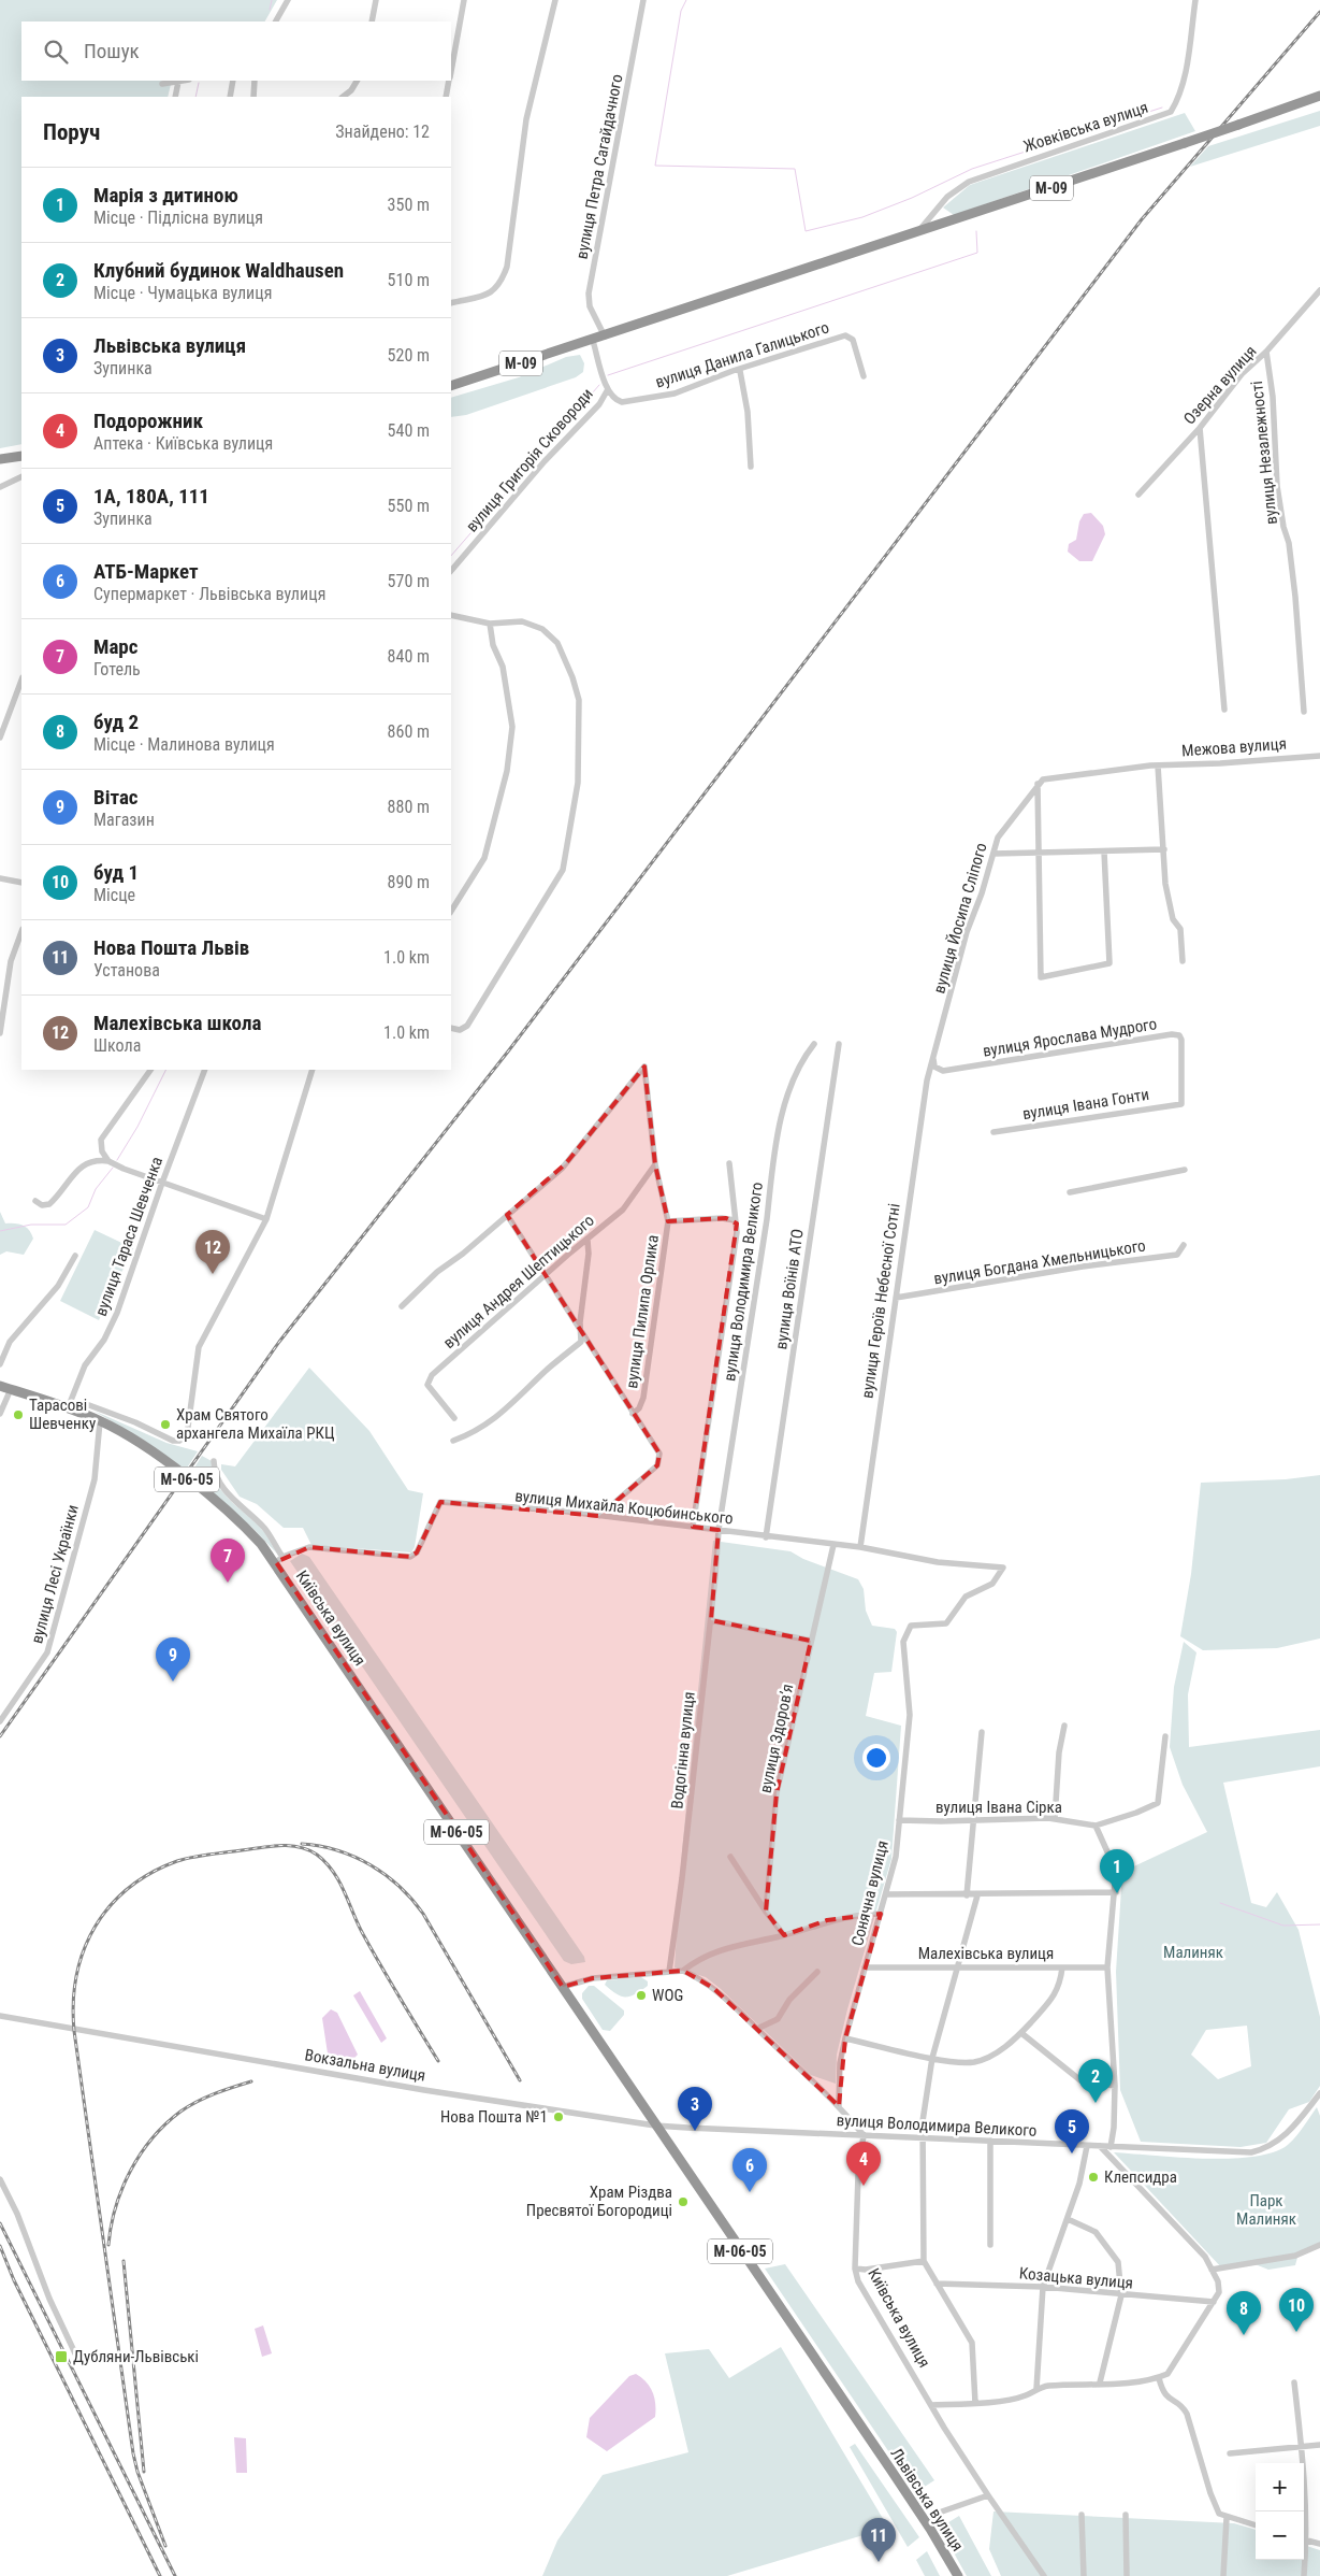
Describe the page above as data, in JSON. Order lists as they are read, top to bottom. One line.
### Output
{"streets":{"highway":["М-09","М-06-05","Київська вулиця","Львівська вулиця"],"street":["Жовківська вулиця","вулиця Петра Сагайдачного","вулиця Данила Галицького","Озерна вулиця","вулиця Незалежності","вулиця Григорія Сковороди","Межова вулиця","вулиця Йосипа Сліпого","вулиця Ярослава Мудрого","вулиця Івана Гонти","вулиця Тараса Шевченка","вулиця Богдана Хмельницького","вулиця Андрея Шептицького","вулиця Володимира Великого","вулиця Воїнів АТО","вулиця Героїв Небесної Сотні","вулиця Пилипа Орлика","вулиця Михайла Коцюбинського","вулиця Лесі Українки","вулиця Здоровʼя","Водогінна вулиця","вулиця Івана Сірка","Сонячна вулиця","Малехівська вулиця","Вокзальна вулиця","Козацька вулиця"]},"crossings":[["Жовківська вулиця","М-09"],["вулиця Петра Сагайдачного","М-09"],["вулиця Данила Галицького","вулиця Григорія Сковороди"],["Озерна вулиця","вулиця Незалежності"],["вулиця Йосипа Сліпого","вулиця Ярослава Мудрого"],["вулиця Йосипа Сліпого","вулиця Героїв Небесної Сотні"],["вулиця Ярослава Мудрого","вулиця Івана Гонти"],["вулиця Ярослава Мудрого","вулиця Героїв Небесної Сотні"],["вулиця Тараса Шевченка","Київська вулиця"],["вулиця Богдана Хмельницького","вулиця Героїв Небесної Сотні"],["вулиця Володимира Великого","вулиця Пилипа Орлика"],["вулиця Володимира Великого","вулиця Михайла Коцюбинського"],["вулиця Володимира Великого","Київська вулиця"],["вулиця Володимира Великого","Водогінна вулиця"],["вулиця Володимира Великого","Вокзальна вулиця"],["вулиця Володимира Великого","Львівська вулиця"],["вулиця Воїнів АТО","вулиця Михайла Коцюбинського"],["вулиця Героїв Небесної Сотні","вулиця Михайла Коцюбинського"],["вулиця Михайла Коцюбинського","Київська вулиця"],["вулиця Михайла Коцюбинського","вулиця Здоровʼя"],["вулиця Михайла Коцюбинського","Водогінна вулиця"],["вулиця Михайла Коцюбинського","Сонячна вулиця"],["вулиця Лесі Українки","Київська вулиця"],["Київська вулиця","Львівська вулиця"],["вулиця Івана Сірка","Сонячна вулиця"],["Сонячна вулиця","Малехівська вулиця"],["Вокзальна вулиця","Львівська вулиця"]],"parks":["Малиняк","Парк Малиняк"],"places":{"other":["Тарасові Шевченку","Храм Святого архангела Михаїла РКЦ","WOG","Нова Пошта №1","Клепсидра","Храм Різдва Пресвятої Богородиці"],"transit":["Дубляни-Львівські"]},"page":{"search":"Пошук","heading":["Поруч","Знайдено: 12"],"list":[{"mark":"1","name":"Марія з дитиною","note":"Місце · Підлісна вулиця","value":"350 m"},{"mark":"2","name":"Клубний будинок Waldhausen","note":"Місце · Чумацька вулиця","value":"510 m"},{"mark":"3","name":"Львівська вулиця","note":"Зупинка","value":"520 m"},{"mark":"4","name":"Подорожник","note":"Аптека · Київська вулиця","value":"540 m"},{"mark":"5","name":"1А, 180А, 111","note":"Зупинка","value":"550 m"},{"mark":"6","name":"АТБ-Маркет","note":"Супермаркет · Львівська вулиця","value":"570 m"},{"mark":"7","name":"Марс","note":"Готель","value":"840 m"},{"mark":"8","name":"буд 2","note":"Місце · Малинова вулиця","value":"860 m"},{"mark":"9","name":"Вітас","note":"Магазин","value":"880 m"},{"mark":"10","name":"буд 1","note":"Місце","value":"890 m"},{"mark":"11","name":"Нова Пошта Львів","note":"Установа","value":"1.0 km"},{"mark":"12","name":"Малехівська школа","note":"Школа","value":"1.0 km"}],"pins":["12","7","9","1","2","3","5","4","6","10","8","11"],"map_buttons":["+","−"]}}
